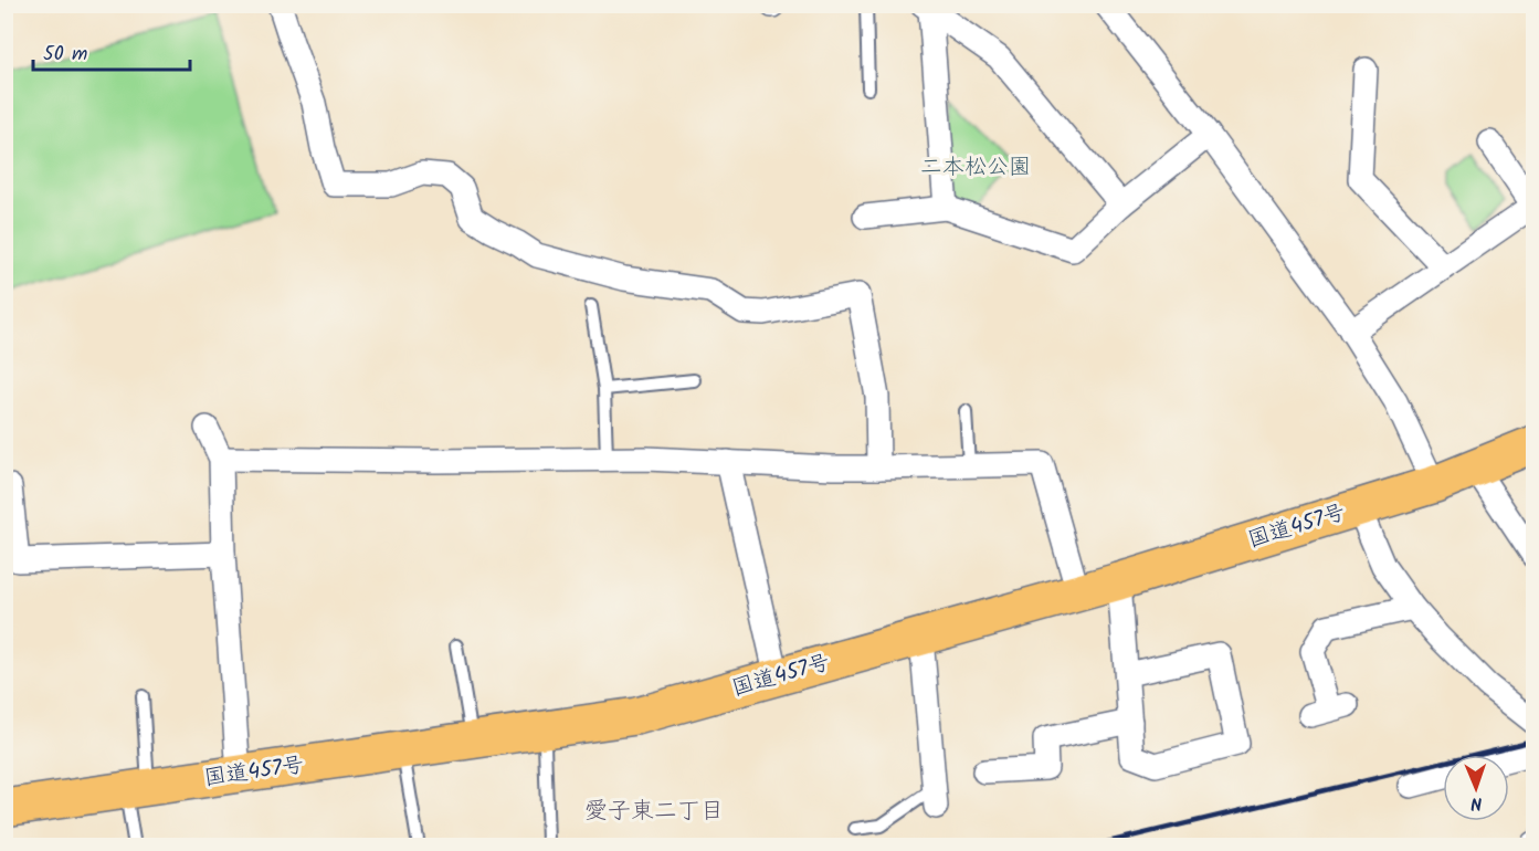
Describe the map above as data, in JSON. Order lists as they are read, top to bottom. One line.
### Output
{"streets":{"highway":["国道457号"]},"districts":["愛子東二丁目"],"parks":["二本松公園"],"scale_bar":"50 m","north":"bottom"}
